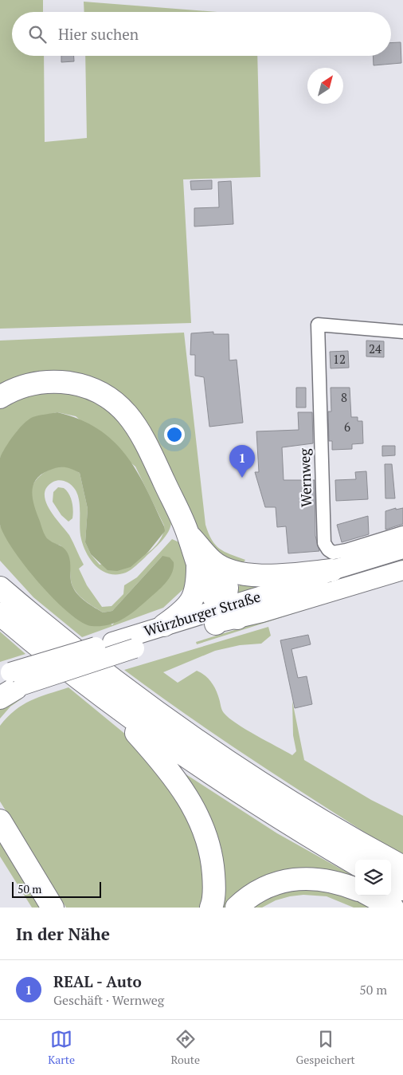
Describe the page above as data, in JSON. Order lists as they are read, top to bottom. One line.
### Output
{"streets":{"main road":["Würzburger Straße"],"street":["Wernweg"]},"house_numbers":["24","12","8","6"],"scale_bar":"50 m","north":"top right","page":{"search":"Hier suchen","pins":"1","scale":"50 m","heading":"In der Nähe","list":[{"mark":"1","name":"REAL - Auto","note":"Geschäft · Wernweg","value":"50 m"}],"nav":["Karte","Route","Gespeichert"]}}
